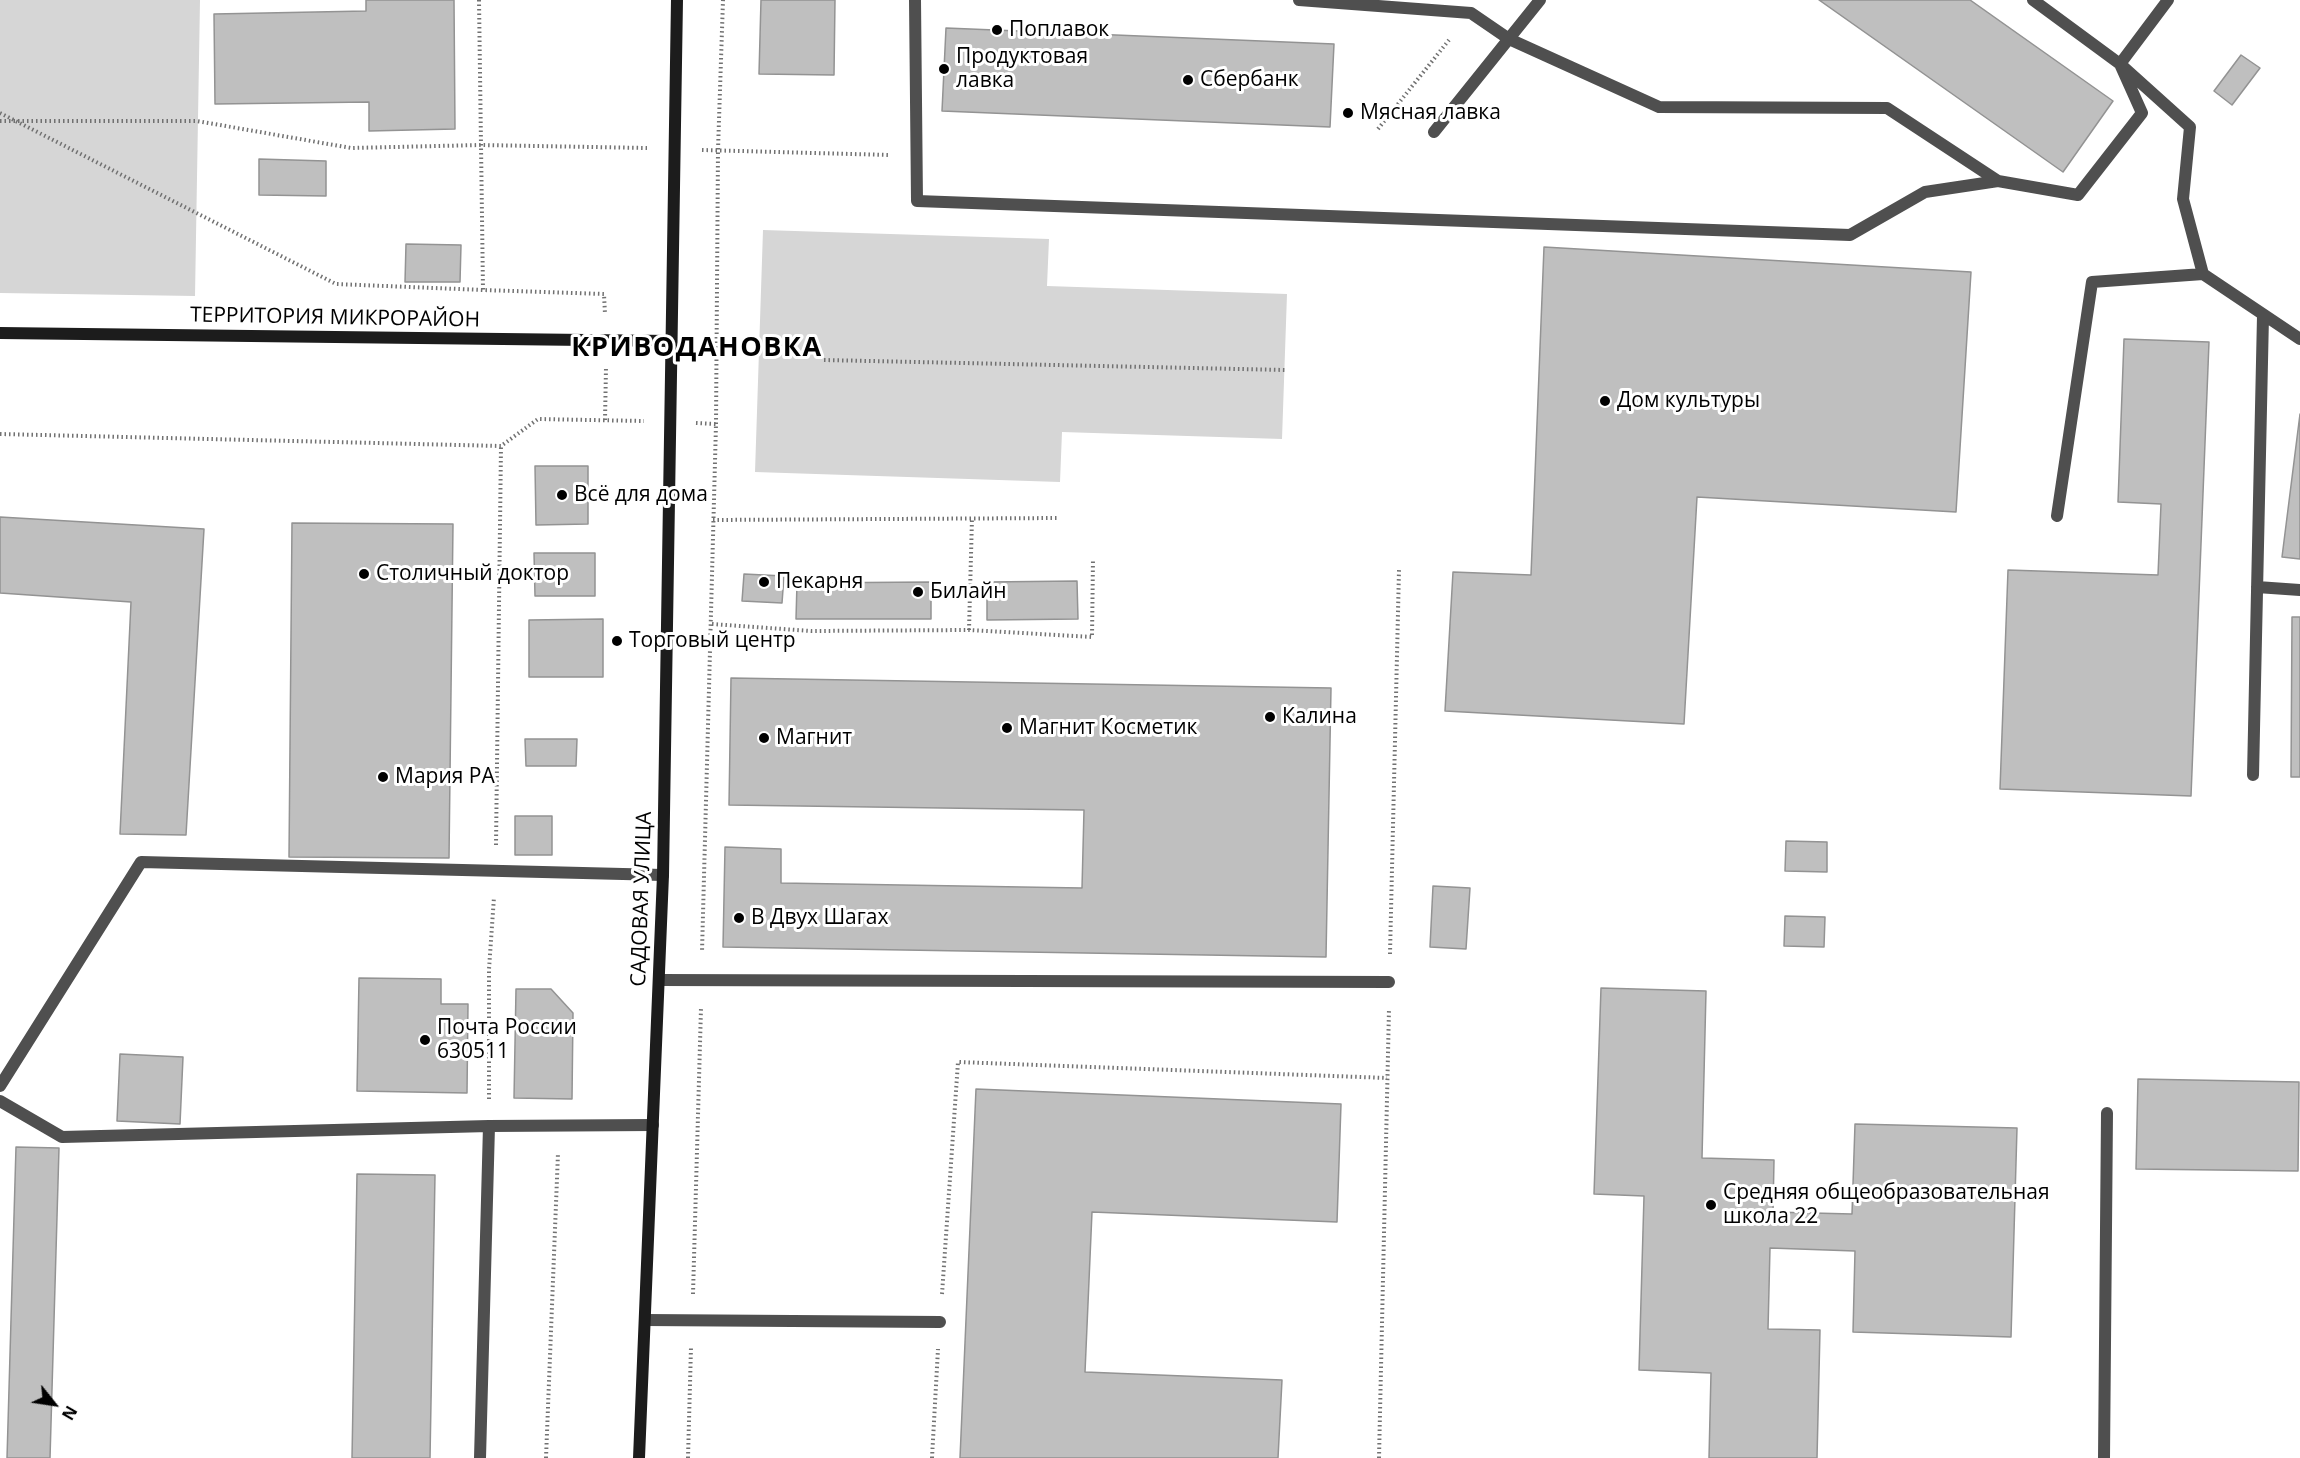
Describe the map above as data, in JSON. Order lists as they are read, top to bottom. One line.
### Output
{"streets":{"street":["ТЕРРИТОРИЯ МИКРОРАЙОН","САДОВАЯ УЛИЦА"]},"crossings":[["ТЕРРИТОРИЯ МИКРОРАЙОН","САДОВАЯ УЛИЦА"]],"districts":["КРИВОДАНОВКА"],"places":["Поплавок","Продуктовая лавка","Сбербанк","Мясная лавка","Дом культуры","Всё для дома","Столичный доктор","Пекарня","Билайн","Торговый центр","Калина","Магнит Косметик","Магнит","Мария РА","В Двух Шагах","Почта России 630511","Средняя общеобразовательная школа 22"],"north":"bottom right"}
